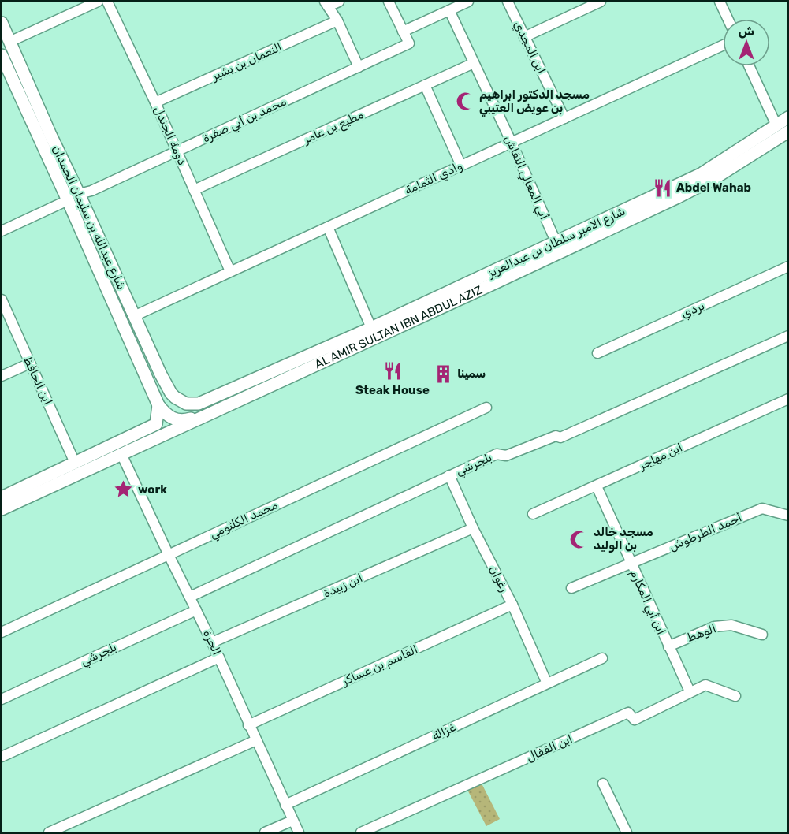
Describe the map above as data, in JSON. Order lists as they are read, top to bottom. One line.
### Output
{"streets":{"street":["ابن المجدي","النعمان بن بشير","محمد بن أبي صفرة","مطيع بن عامر","دومة الجندل","أبي المعالي النقاش","وادي الثمامة","شارع عبدالله بن سليمان الحمدان","شارع الامير سلطان بن عبدالعزيز","بردي","AL AMIR SULTAN IBN ABDUL AZIZ","ابن الحافظ","ابن مهاجر","بلجرشي","محمد الكلثومي","أحمد الطرطوش","رغوان","ابن زبيدة","ابن أبي المكارم","الوهط","الحرة","القاسم بن عساكر","غزالة","ابن القفال"]},"crossings":[["ابن المجدي","وادي الثمامة"],["النعمان بن بشير","دومة الجندل"],["محمد بن أبي صفرة","دومة الجندل"],["محمد بن أبي صفرة","شارع عبدالله بن سليمان الحمدان"],["مطيع بن عامر","دومة الجندل"],["مطيع بن عامر","أبي المعالي النقاش"],["دومة الجندل","وادي الثمامة"],["أبي المعالي النقاش","وادي الثمامة"],["أبي المعالي النقاش","شارع الامير سلطان بن عبدالعزيز"],["وادي الثمامة","شارع عبدالله بن سليمان الحمدان"],["شارع عبدالله بن سليمان الحمدان","شارع الامير سلطان بن عبدالعزيز"],["AL AMIR SULTAN IBN ABDUL AZIZ","الحرة"],["ابن مهاجر","ابن أبي المكارم"],["بلجرشي","رغوان"],["بلجرشي","الحرة"],["محمد الكلثومي","الحرة"],["أحمد الطرطوش","ابن أبي المكارم"],["رغوان","ابن زبيدة"],["رغوان","القاسم بن عساكر"],["رغوان","غزالة"],["ابن زبيدة","الحرة"],["ابن أبي المكارم","الوهط"],["ابن أبي المكارم","ابن القفال"],["الحرة","القاسم بن عساكر"],["الحرة","غزالة"]],"places":{"mosque":["مسجد الدكتور ابراهيم بن عويض العتيبي","مسجد خالد بن الوليد"],"restaurant":["Abdel Wahab","Steak House"],"building":["سمينا"],"place":["work"]},"north":"top"}
